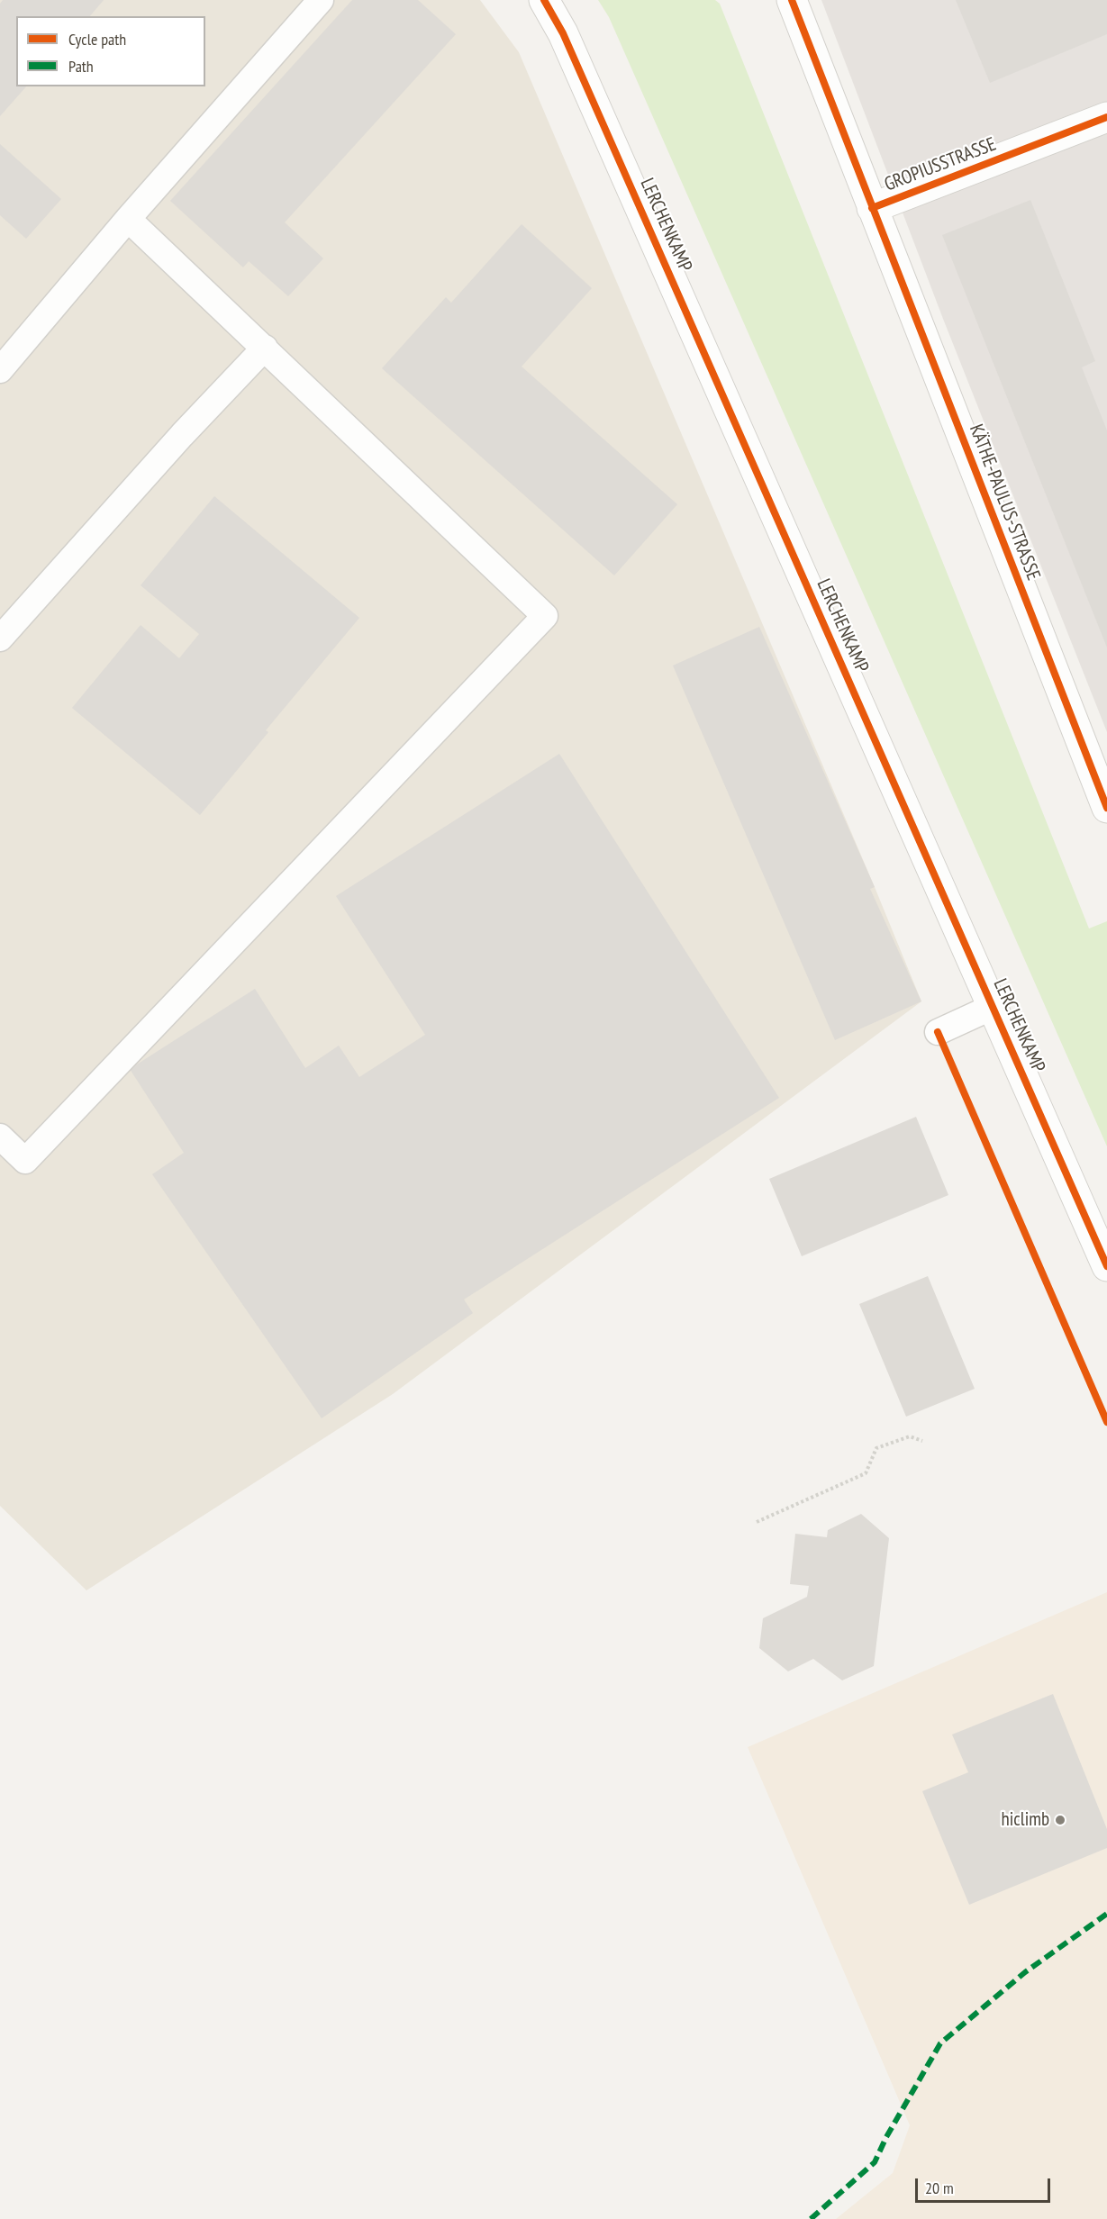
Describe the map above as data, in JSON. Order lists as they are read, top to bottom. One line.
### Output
{"streets":{"street":["GROPIUSSTRASSE","LERCHENKAMP","KÄTHE-PAULUS-STRASSE"]},"crossings":[["GROPIUSSTRASSE","KÄTHE-PAULUS-STRASSE"]],"places":["hiclimb"],"legend":["Cycle path","Path"],"scale_bar":"20 m"}
